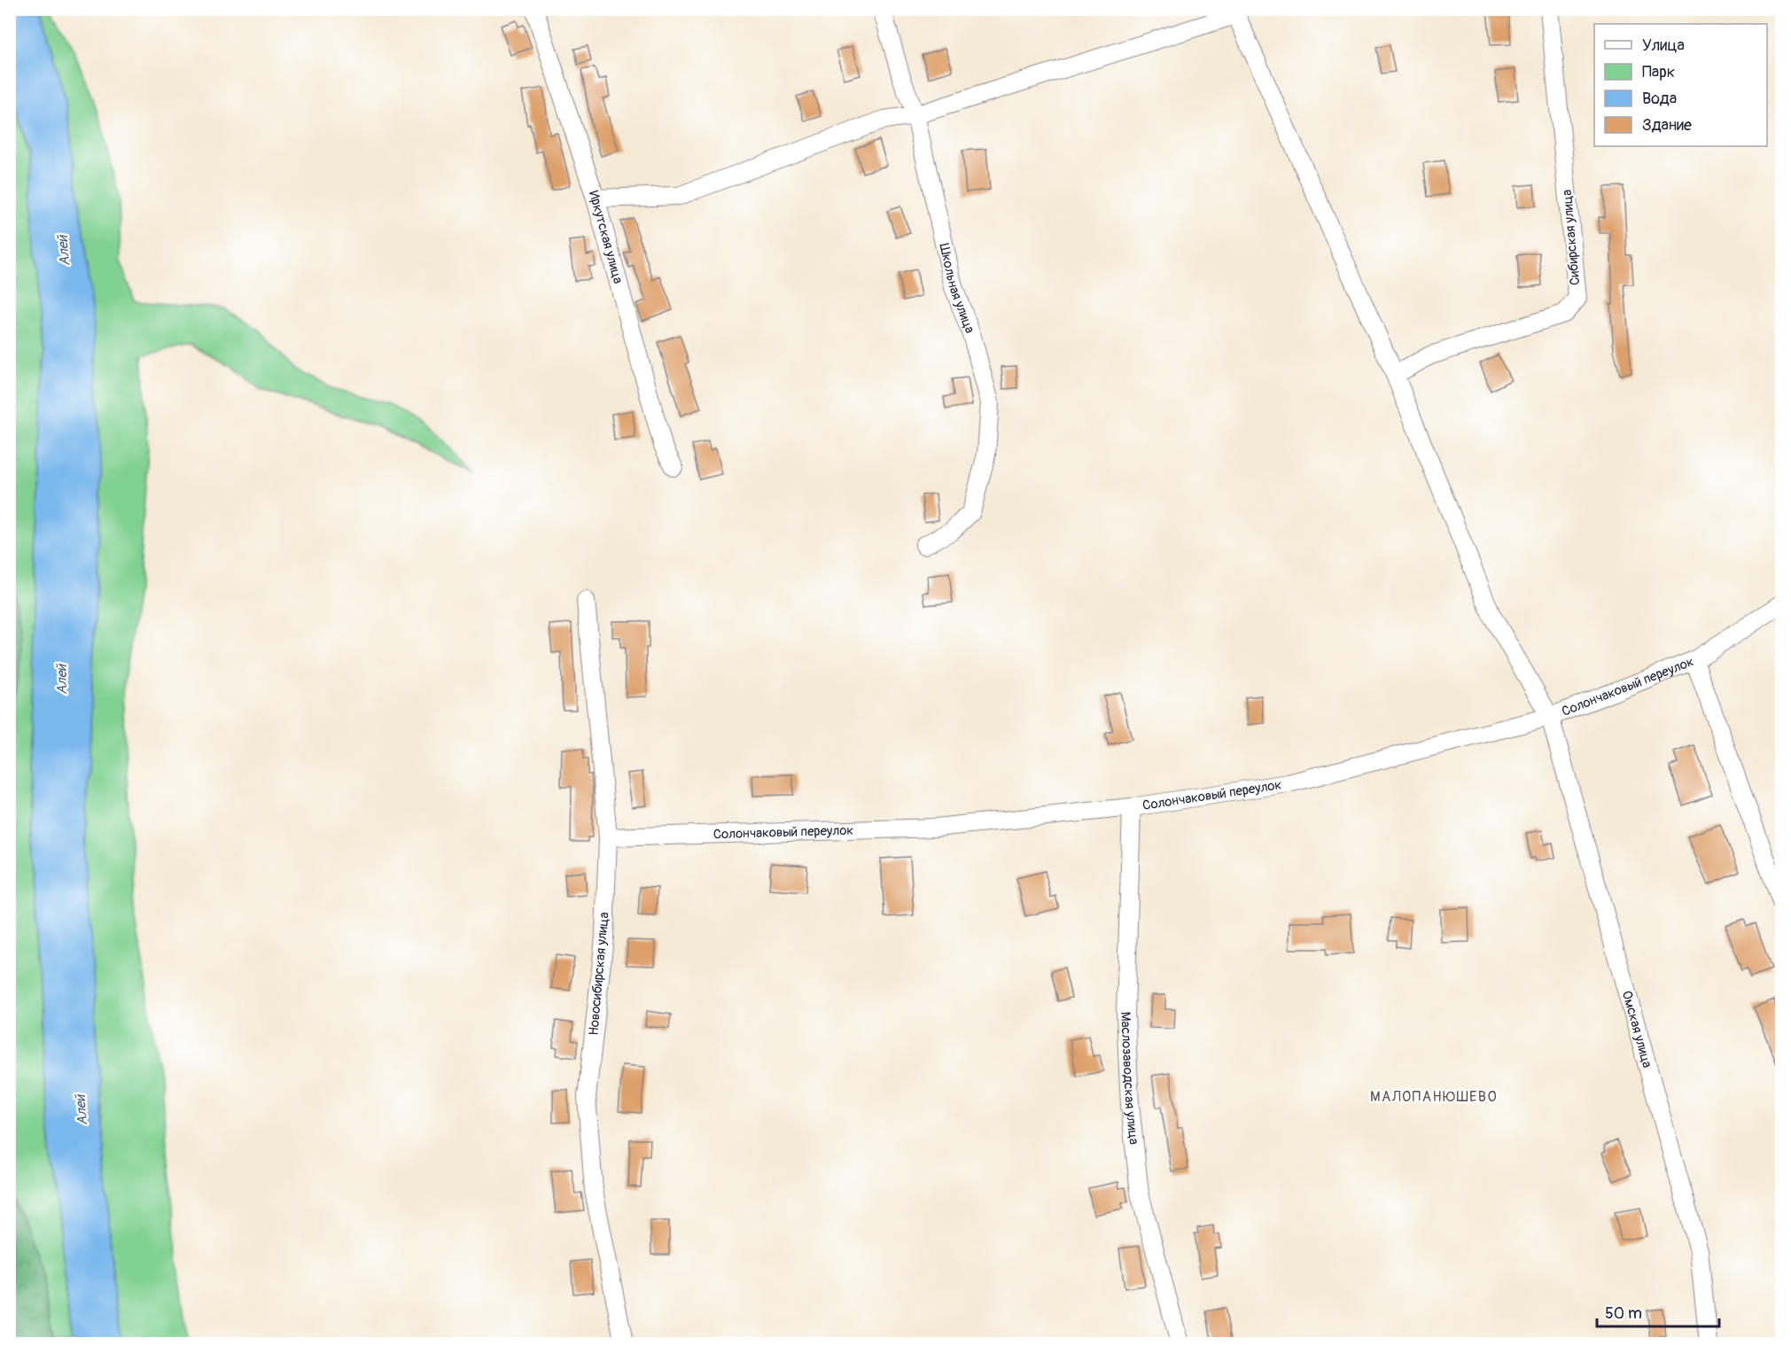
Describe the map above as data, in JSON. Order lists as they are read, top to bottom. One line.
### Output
{"streets":{"street":["Иркутская улица","Сибирская улица","Школьная улица","Солончаковый переулок","Новосибирская улица","Омская улица","Маслозаводская улица"]},"crossings":[["Солончаковый переулок","Новосибирская улица"],["Солончаковый переулок","Омская улица"],["Солончаковый переулок","Маслозаводская улица"]],"districts":["МАЛОПАНЮШЕВО"],"water":["Алей"],"legend":["Улица","Парк","Вода","Здание"],"scale_bar":"50 m"}
